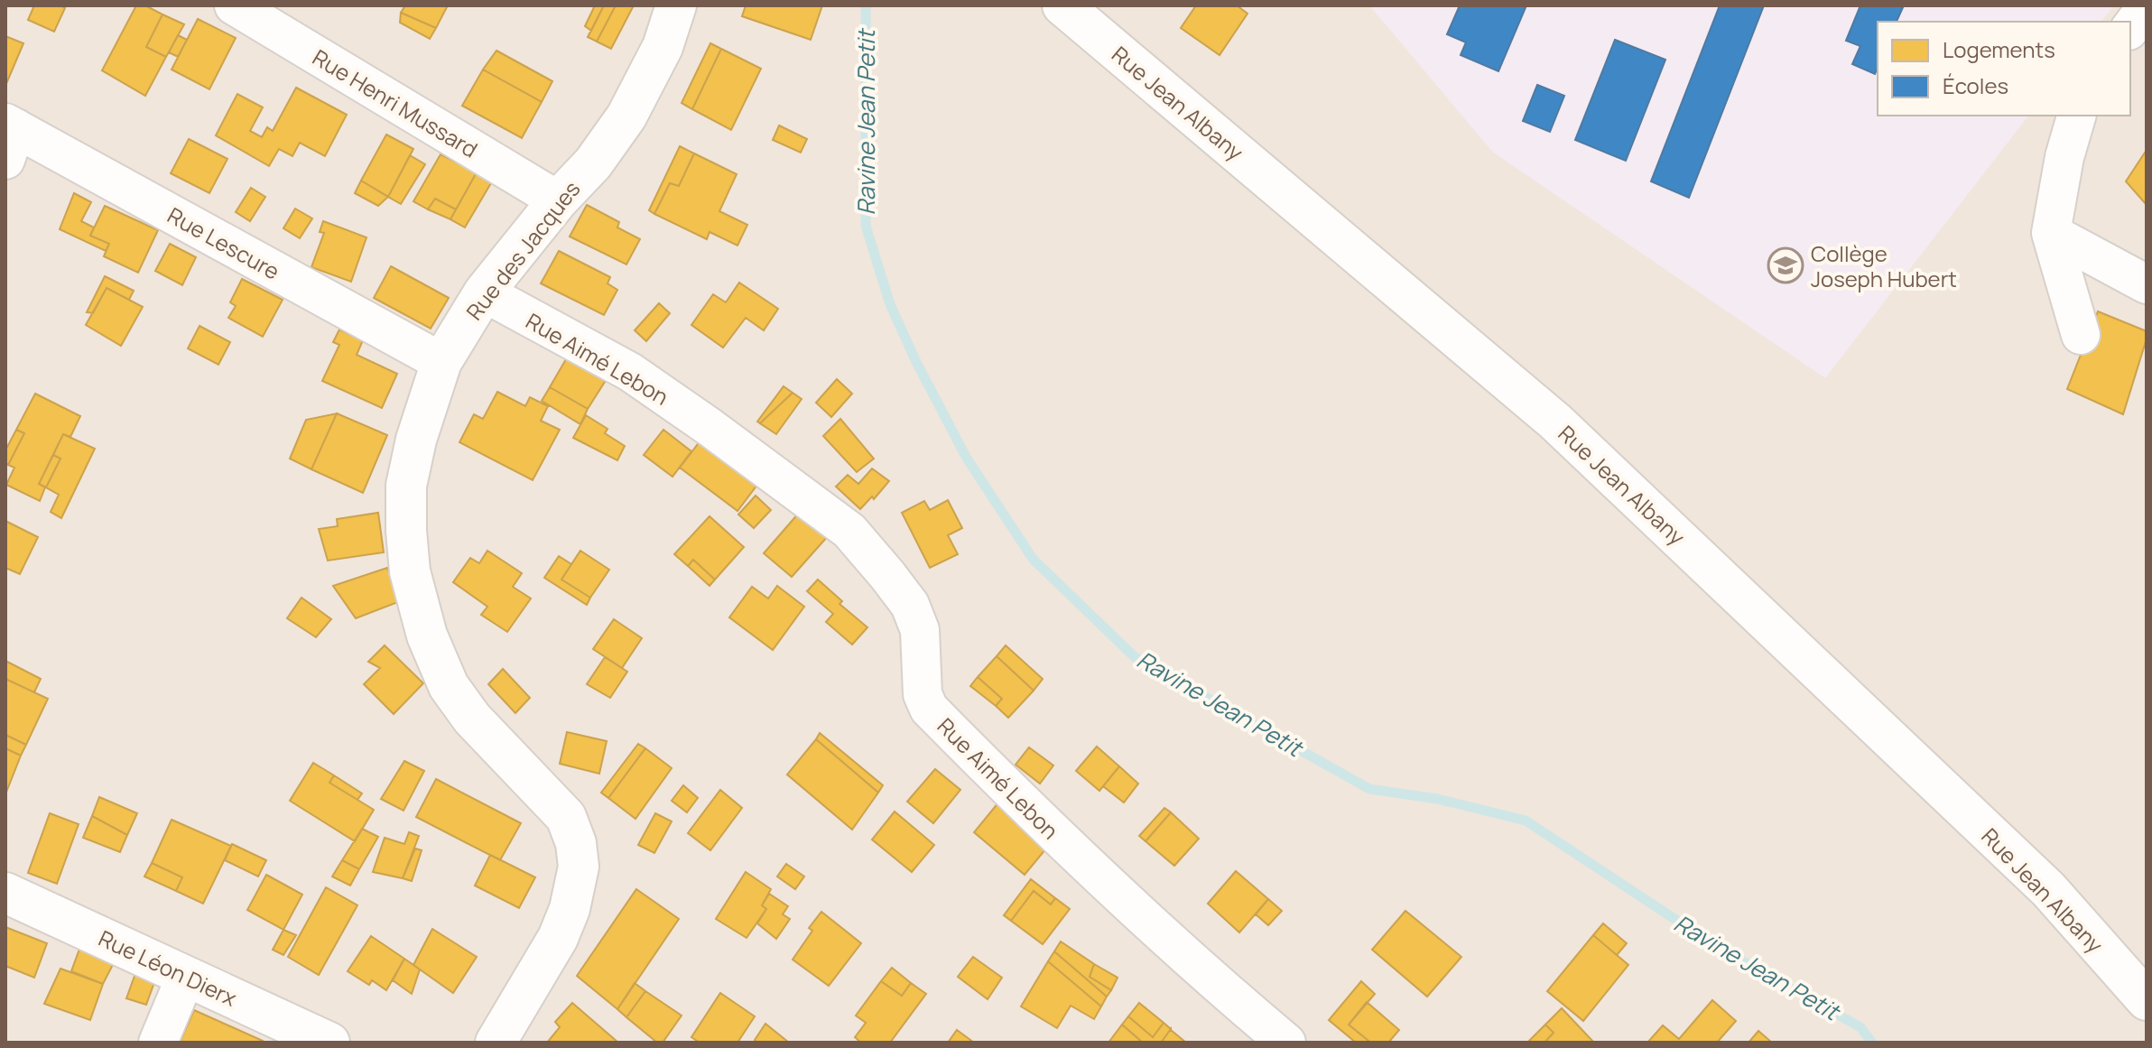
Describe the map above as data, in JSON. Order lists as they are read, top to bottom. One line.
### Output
{"streets":{"street":["Rue Henri Mussard","Rue Jean Albany","Rue Lescure","Rue des Jacques","Rue Aimé Lebon","Rue Léon Dierx"]},"crossings":[["Rue Henri Mussard","Rue des Jacques"],["Rue Lescure","Rue des Jacques"],["Rue des Jacques","Rue Aimé Lebon"]],"water":["Ravine Jean Petit"],"places":{"school or university":["Collège Joseph Hubert"]},"legend":["Logements","Écoles"]}
